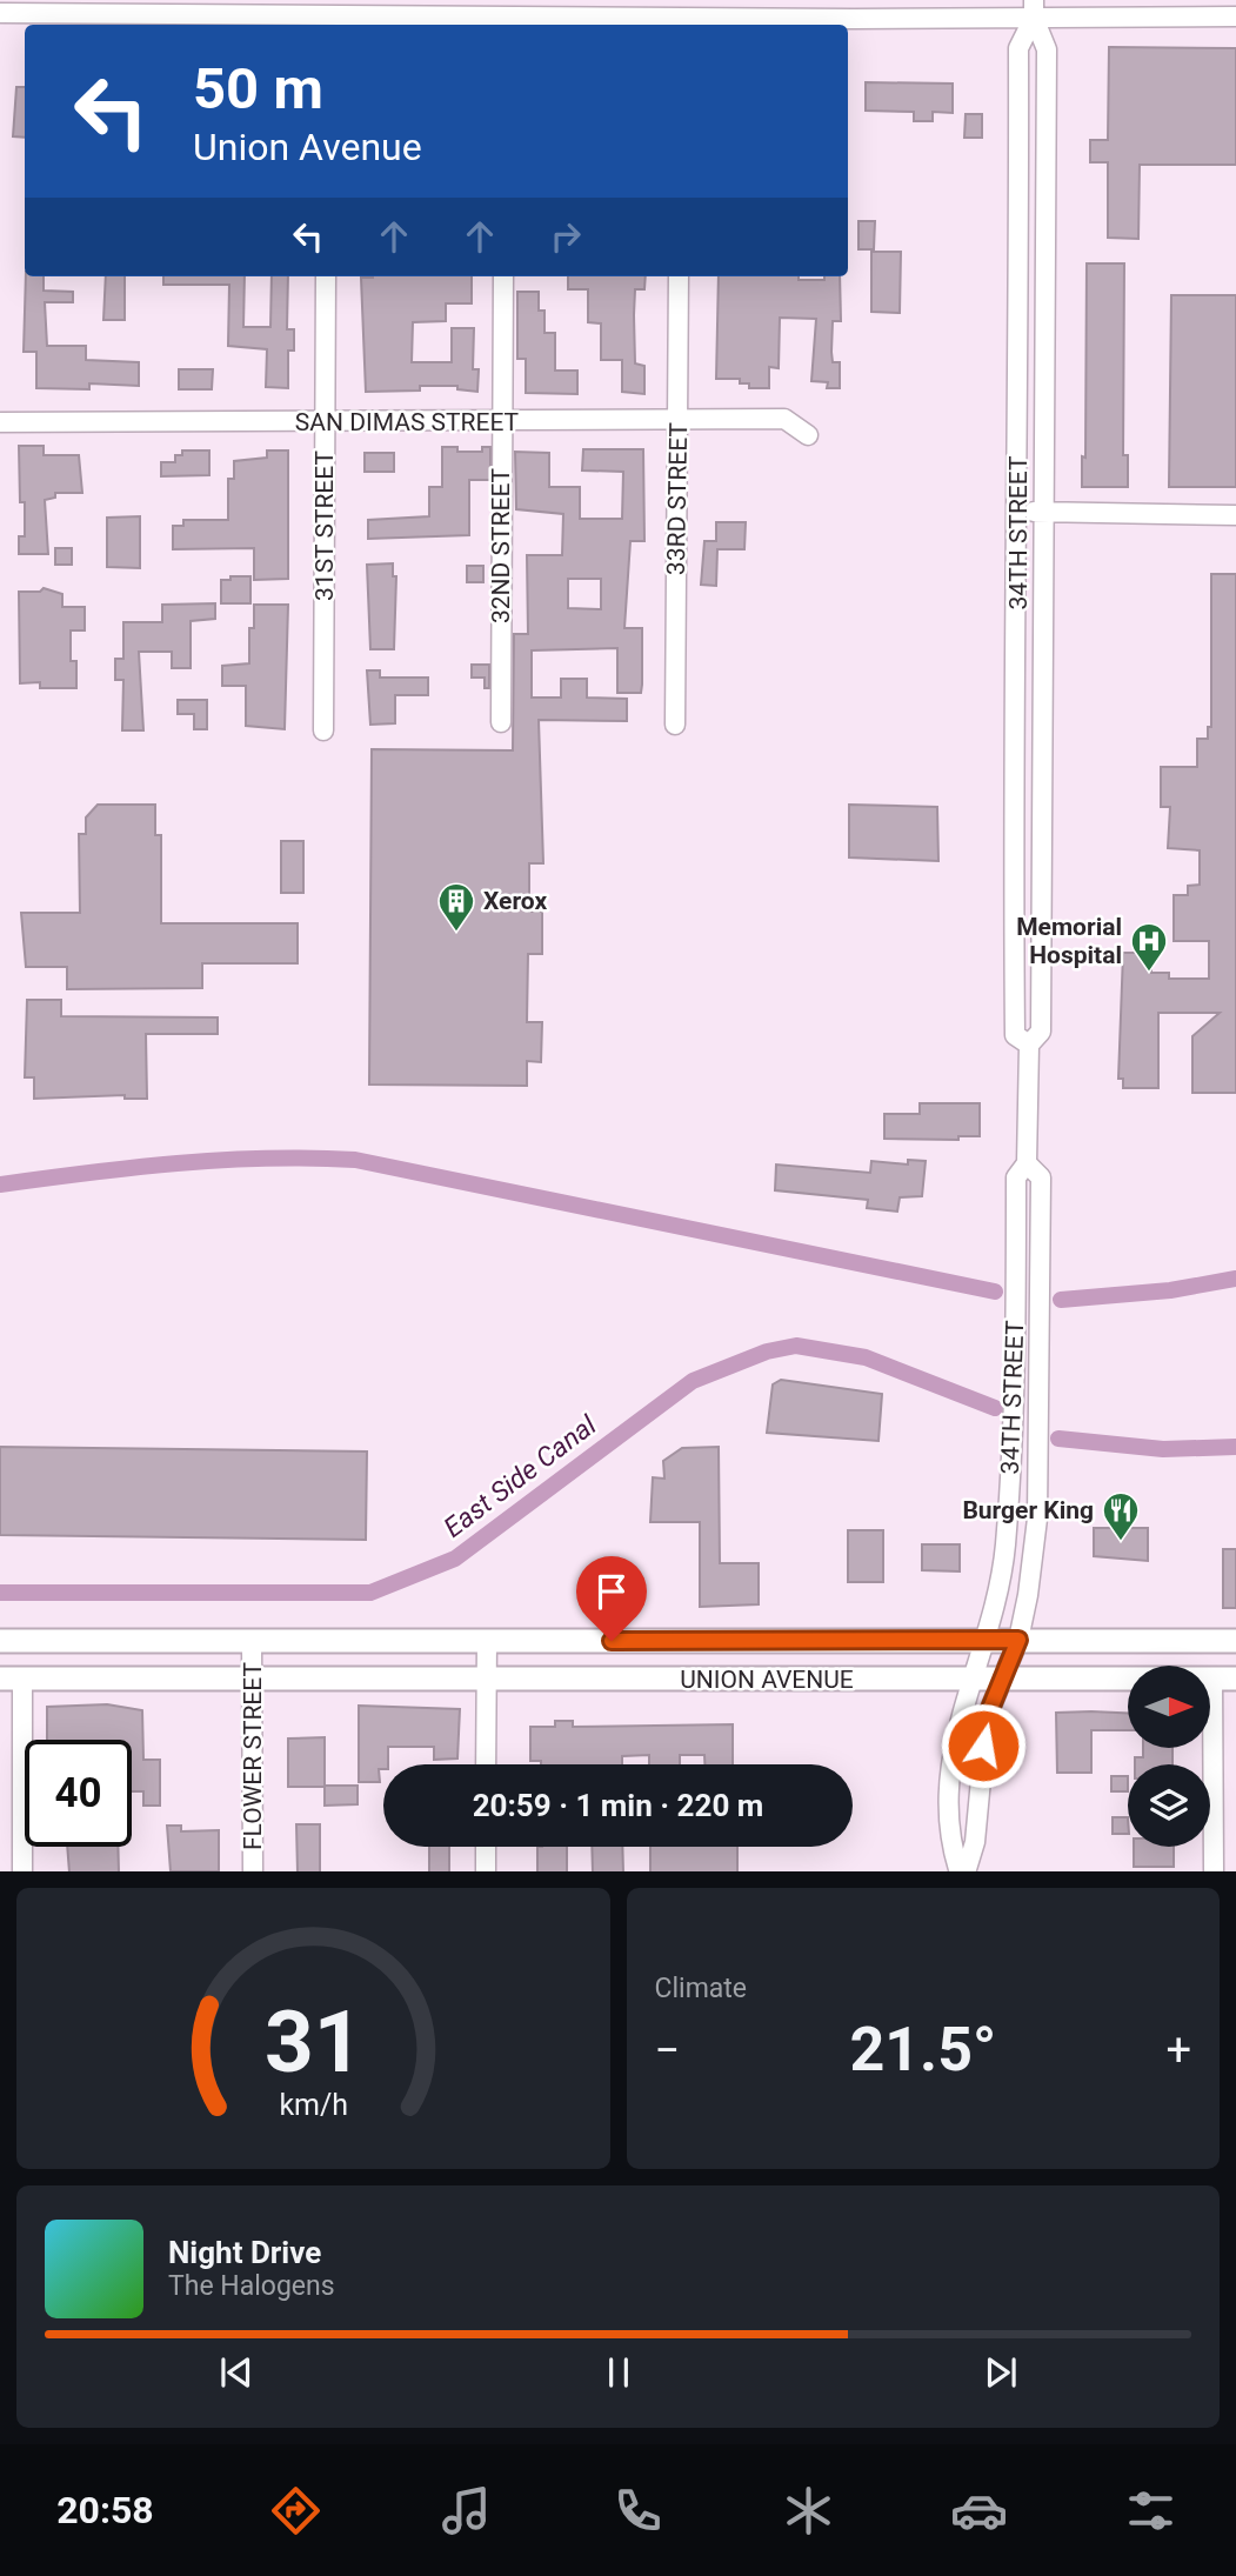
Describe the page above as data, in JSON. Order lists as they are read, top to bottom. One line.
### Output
{"streets":{"main road":["UNION AVENUE"],"street":["SAN DIMAS STREET","33RD STREET","31ST STREET","34TH STREET","32ND STREET","FLOWER STREET"]},"crossings":[["SAN DIMAS STREET","33RD STREET"],["SAN DIMAS STREET","31ST STREET"],["SAN DIMAS STREET","32ND STREET"],["34TH STREET","UNION AVENUE"],["UNION AVENUE","FLOWER STREET"]],"water":["East Side Canal"],"places":{"building":["Xerox"],"hospital":["Memorial Hospital"],"restaurant":["Burger King"]},"north":"right","page":{"turn":["50 m","Union Avenue"],"limit":"40","trip":"20:59 · 1 min · 220 m","tile":"Climate","heat":["−","21.5°","+"],"song":["Night Drive","The Halogens"],"tabs":"20:58","gauge":["31","km/h"]}}
